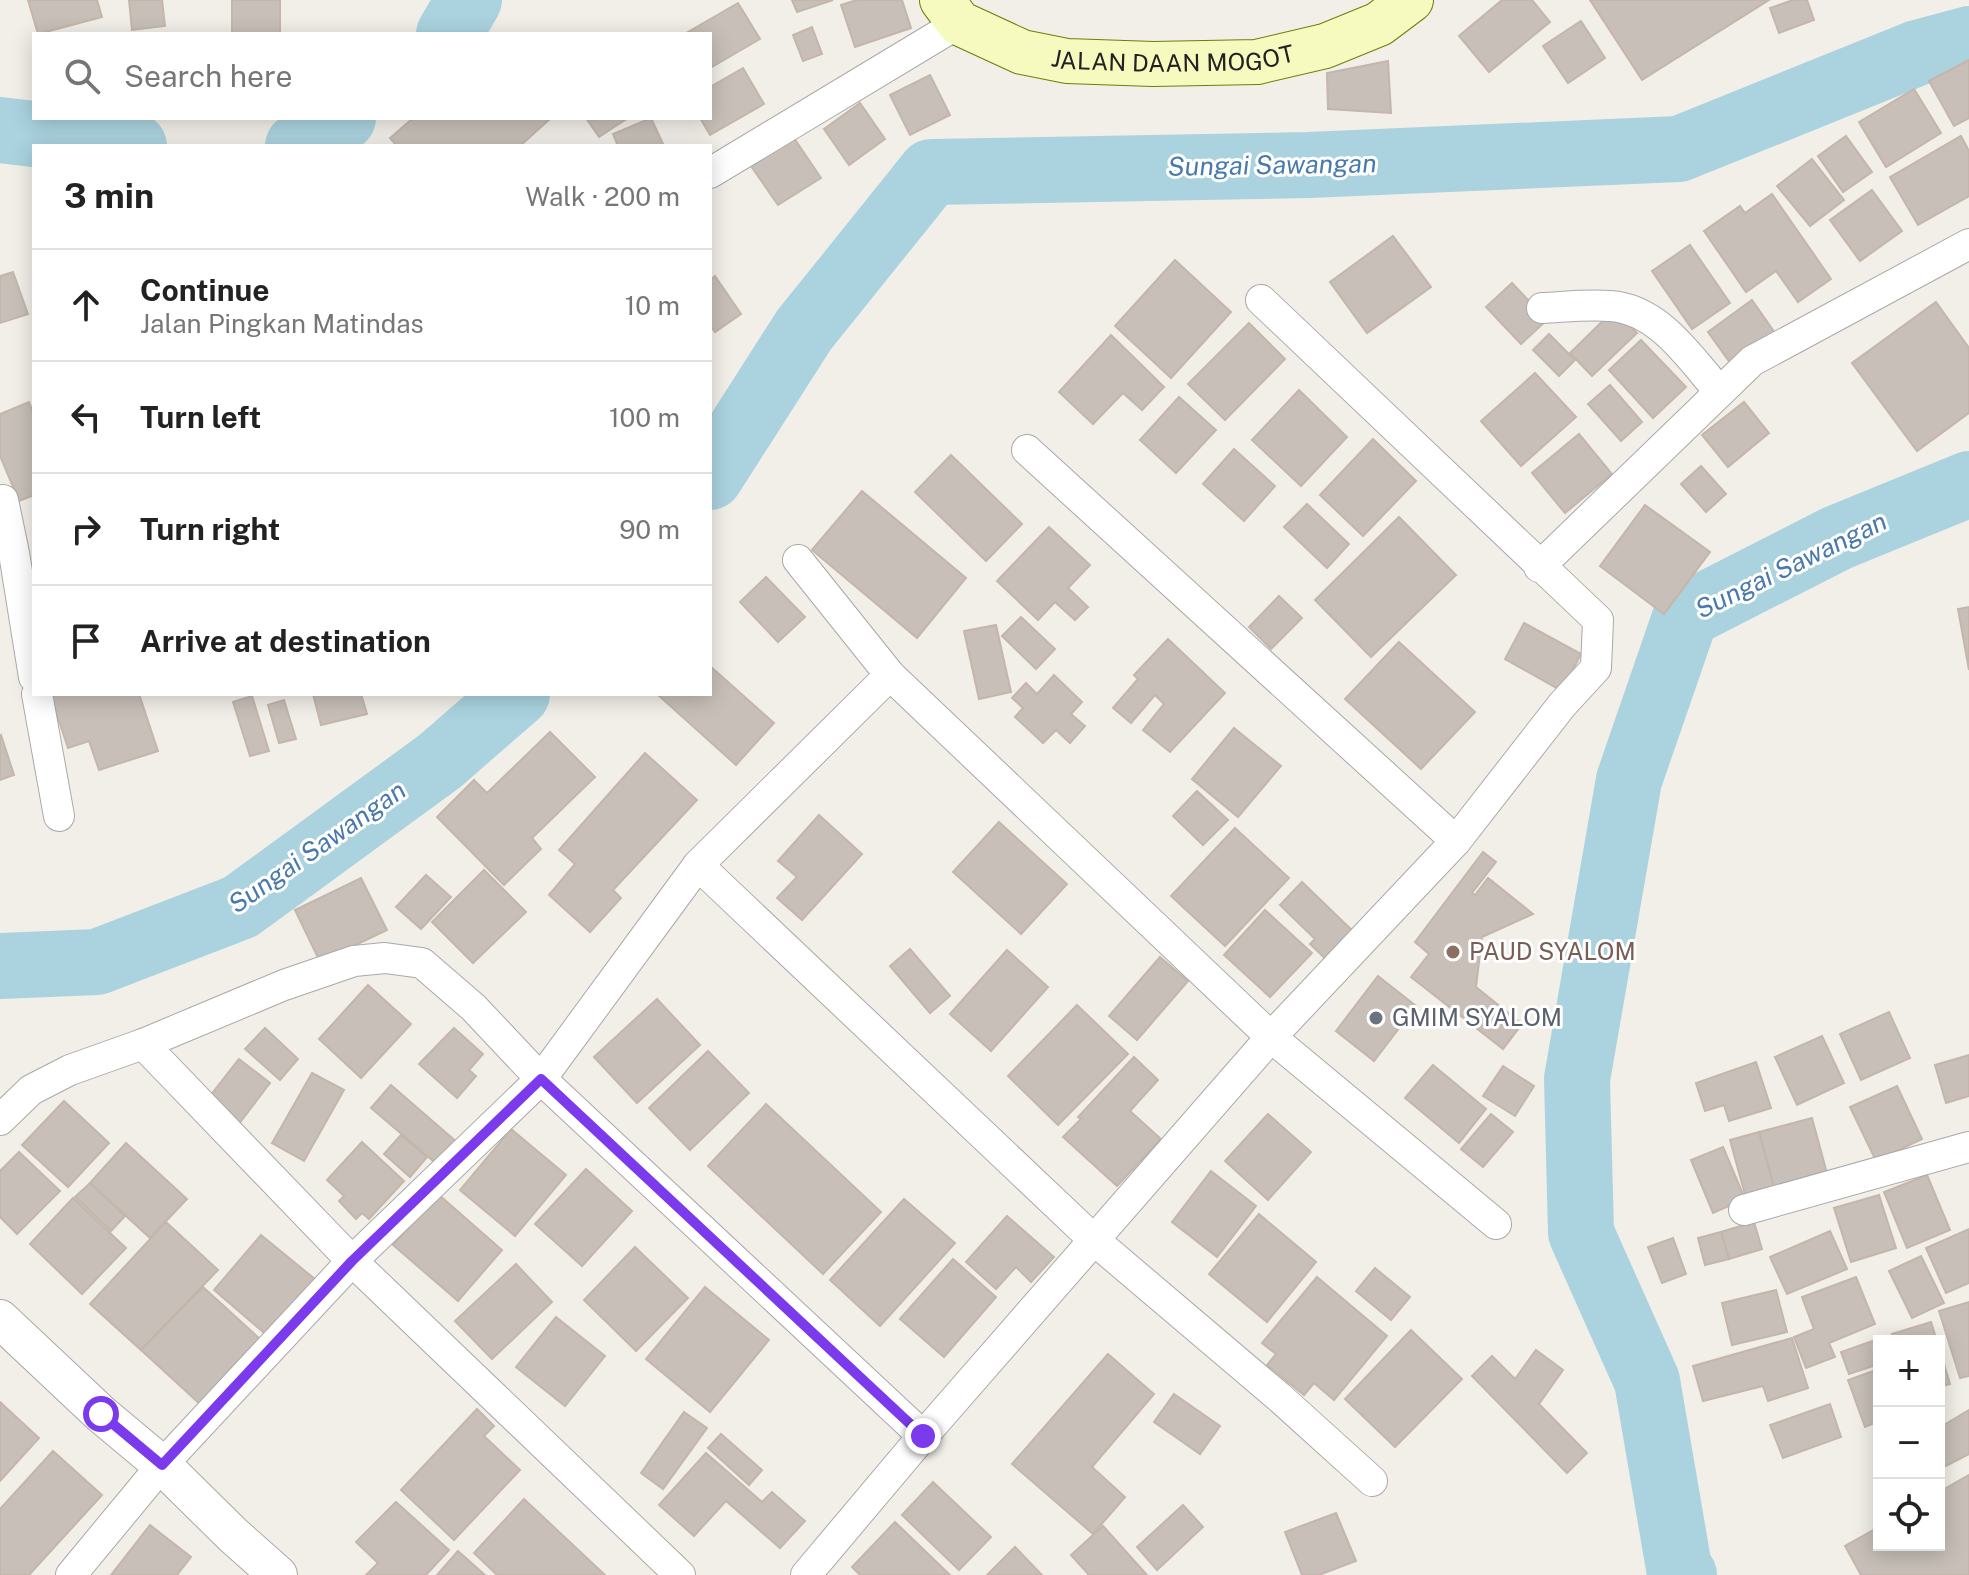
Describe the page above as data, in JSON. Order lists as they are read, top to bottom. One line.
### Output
{"streets":{"main road":["JALAN DAAN MOGOT"]},"water":["Sungai Sawangan"],"places":["PAUD SYALOM","GMIM SYALOM"],"page":{"search":"Search here","heading":["3 min","Walk · 200 m"],"list":[["Continue","Jalan Pingkan Matindas","10 m"],["Turn left","100 m"],["Turn right","90 m"],"Arrive at destination"],"map_buttons":["+","−"]}}
